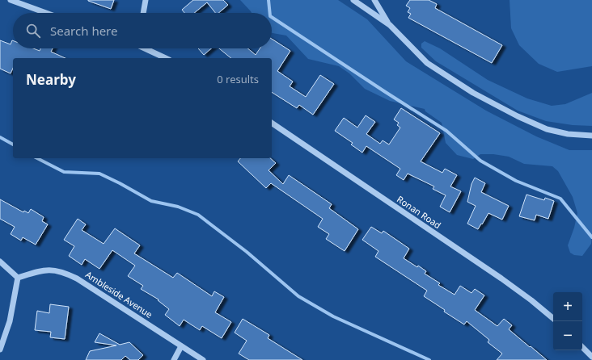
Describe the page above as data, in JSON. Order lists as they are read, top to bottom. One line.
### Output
{"streets":{"street":["Ronan Road","Ambleside Avenue"]},"page":{"search":"Search here","heading":["Nearby","0 results"],"map_buttons":["+","−"]}}
